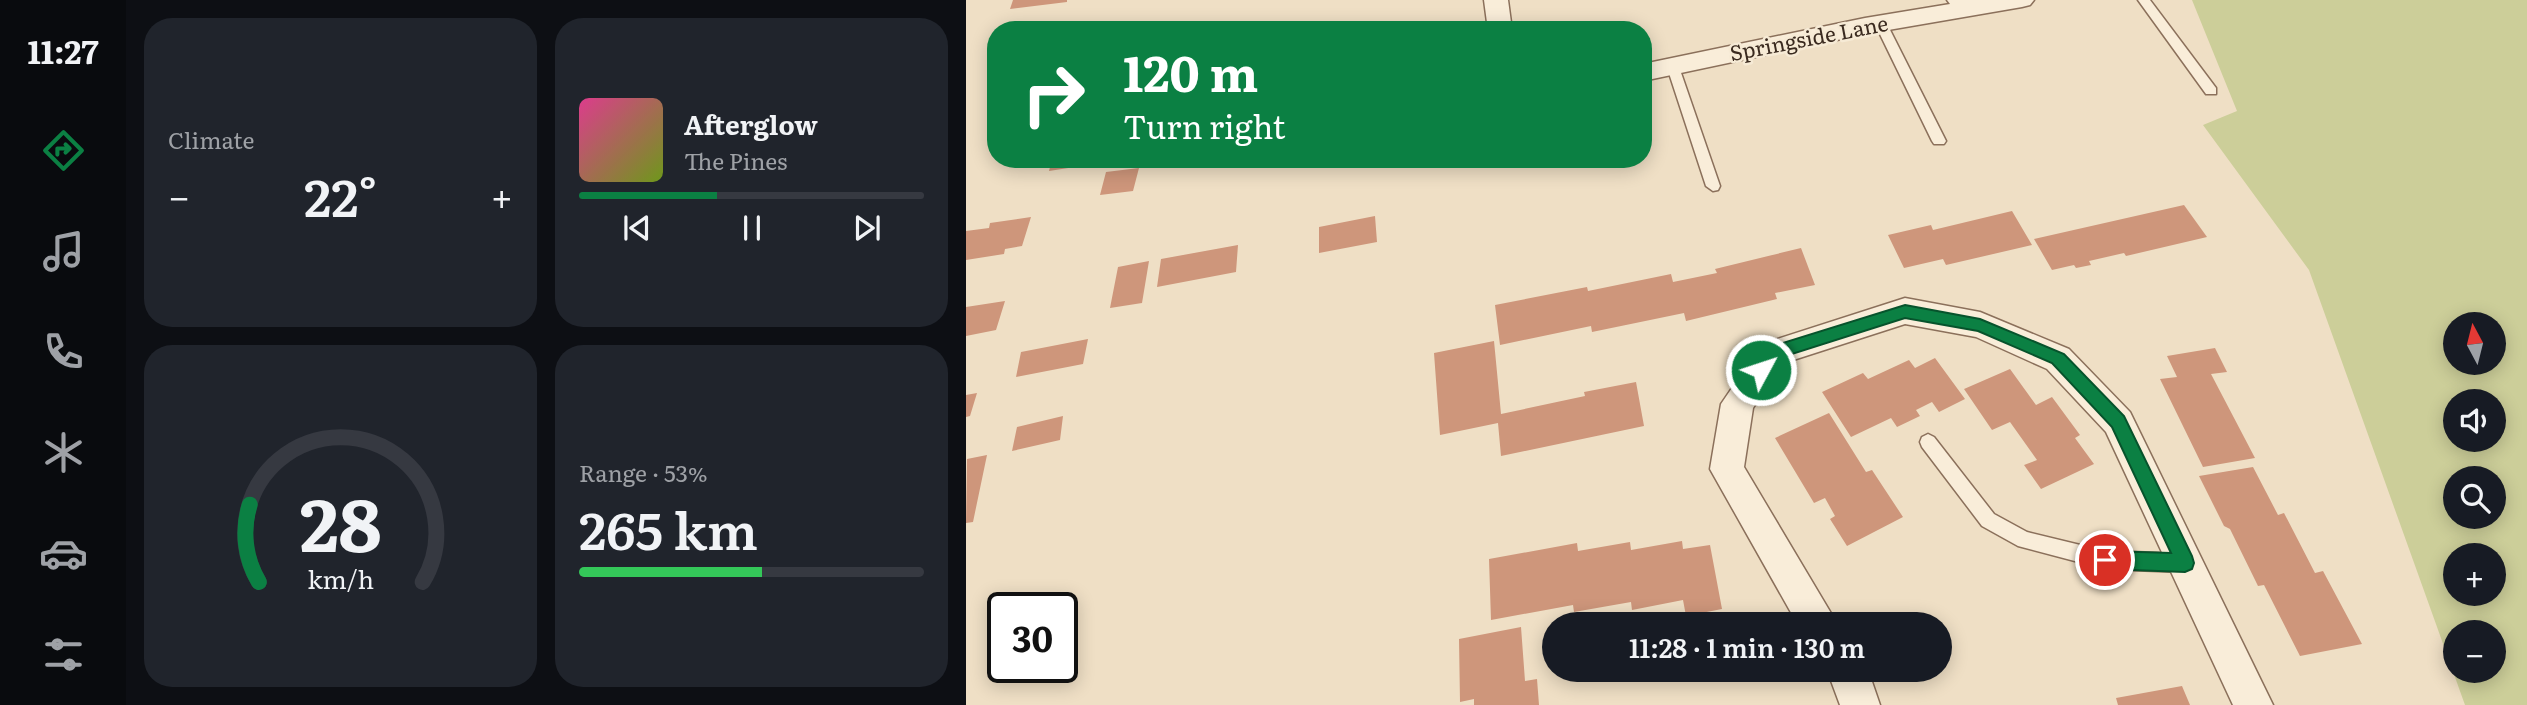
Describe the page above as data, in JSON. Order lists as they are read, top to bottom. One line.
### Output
{"streets":{"street":["Springside Lane"]},"north":"top","page":{"tabs":"11:27","tile":["Climate",["Range · 53%","265 km"]],"turn":["120 m","Turn right"],"song":["Afterglow","The Pines"],"heat":["−","22°","+"],"map_buttons":["+","−"],"limit":"30","trip":"11:28 · 1 min · 130 m","gauge":["28","km/h"]}}
